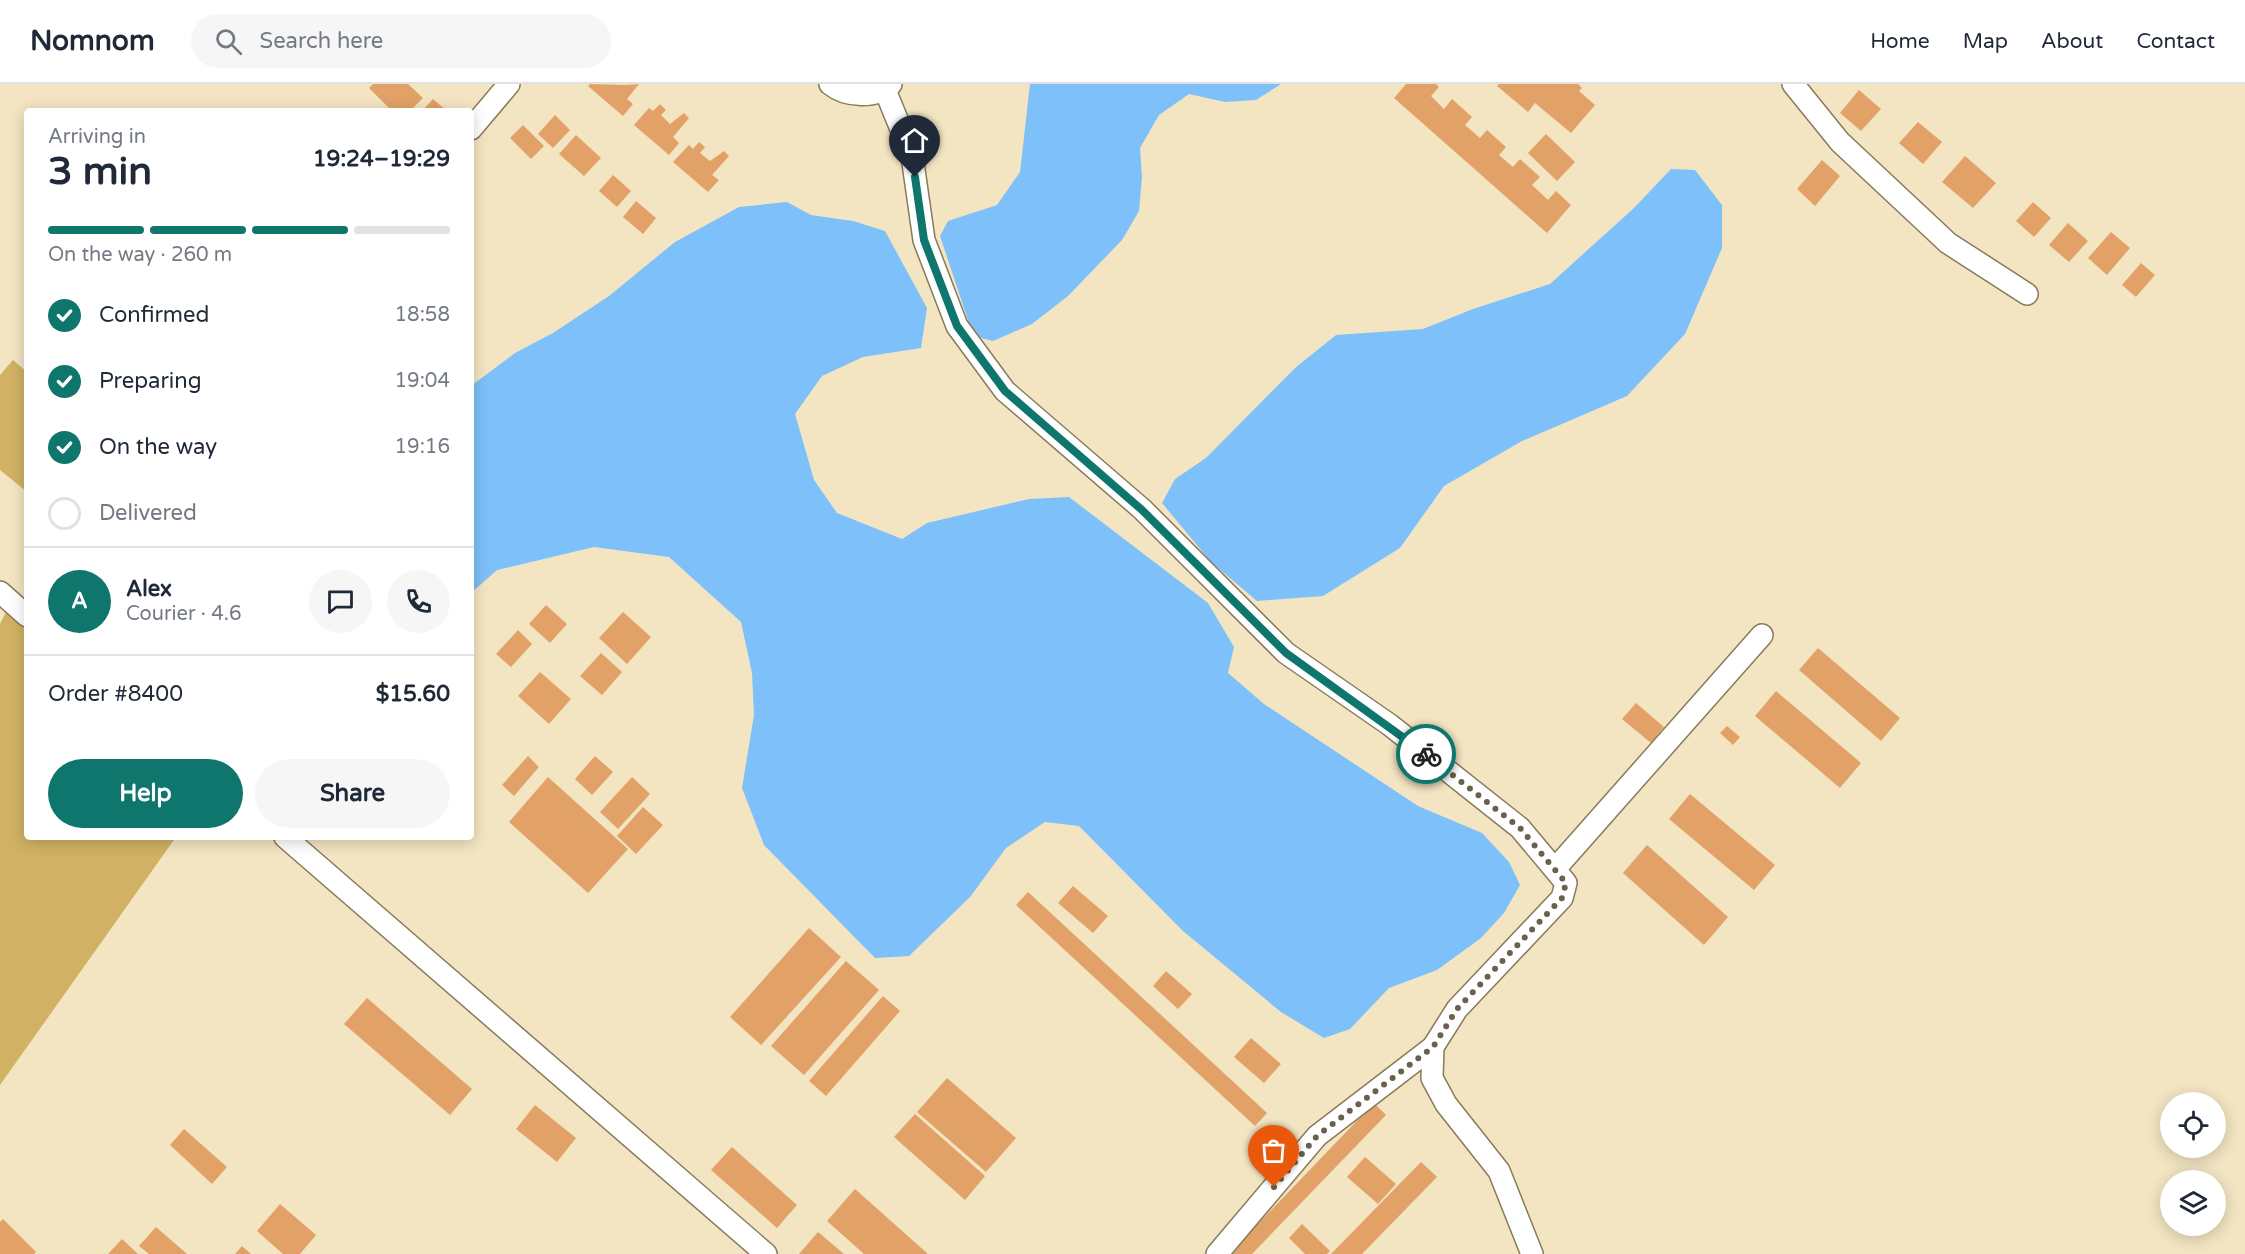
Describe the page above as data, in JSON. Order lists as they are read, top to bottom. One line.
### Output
{"page":{"header":"Nomnom","search":"Search here","nav":["Home","Map","About","Contact"],"heading":["3 min","Arriving in","19:24–19:29"],"panel":["Alex","Courier · 4.6","Order #8400","$15.60"],"bar":"On the way · 260 m","list":[["Confirmed","18:58"],["Preparing","19:04"],["On the way","19:16"],"Delivered"],"round":"A","buttons":["Help","Share"]}}
